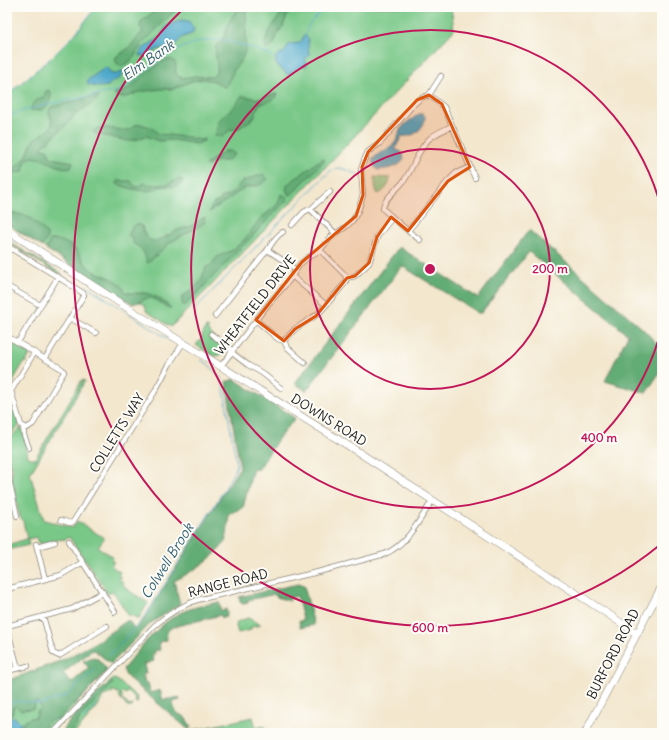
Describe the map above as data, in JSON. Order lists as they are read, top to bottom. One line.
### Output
{"streets":{"street":["WHEATFIELD DRIVE","DOWNS ROAD","COLLETTS WAY","RANGE ROAD","BURFORD ROAD"]},"crossings":[["WHEATFIELD DRIVE","DOWNS ROAD"],["DOWNS ROAD","COLLETTS WAY"],["DOWNS ROAD","RANGE ROAD"],["DOWNS ROAD","BURFORD ROAD"]],"water":["Elm Bank","Colwell Brook"],"rings":["200 m","400 m","600 m"]}
